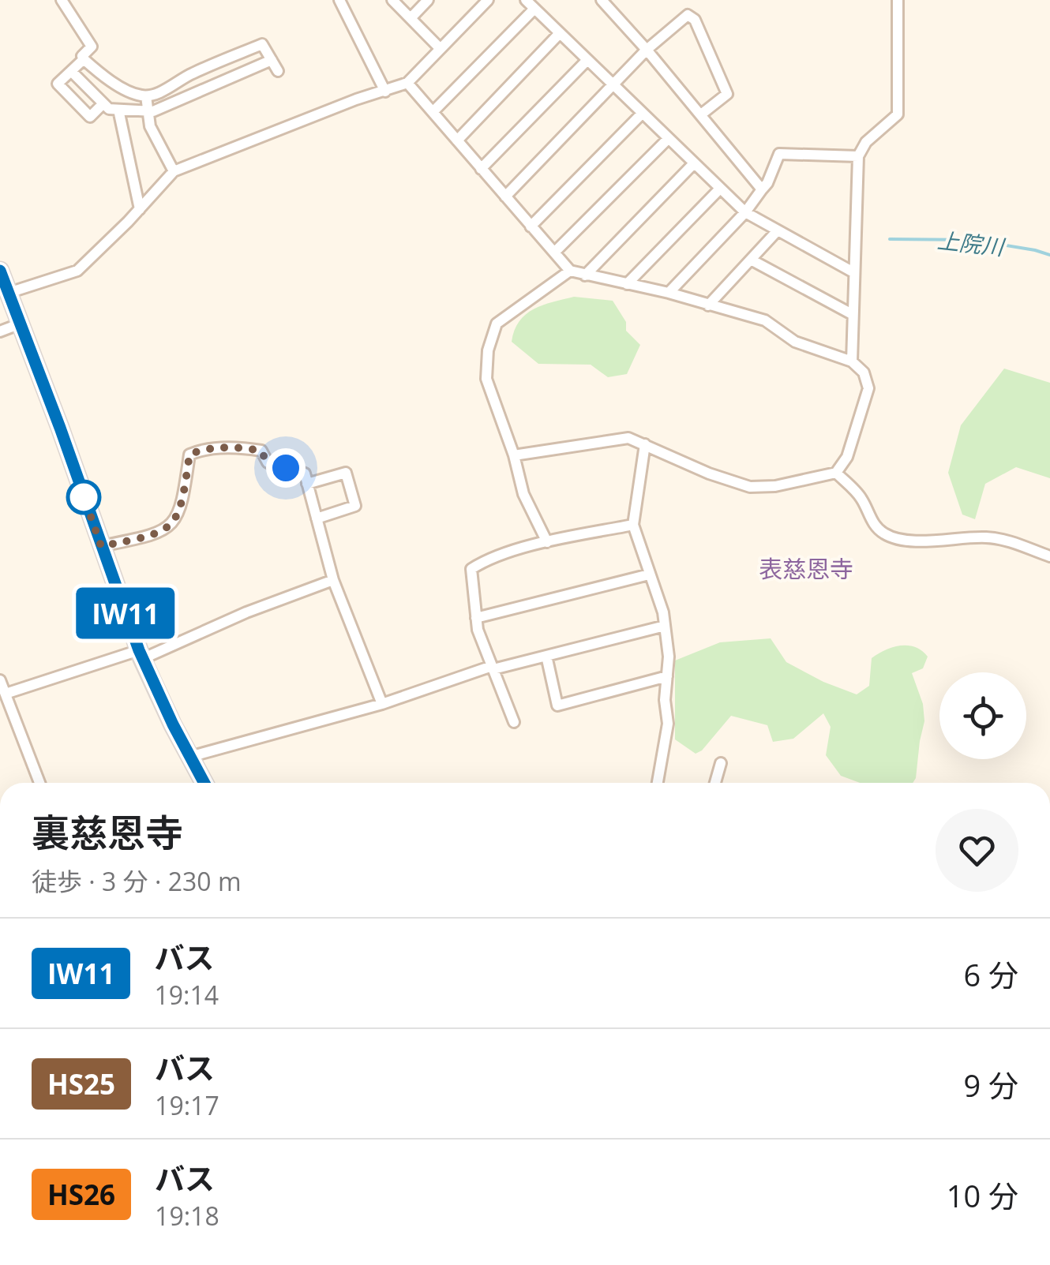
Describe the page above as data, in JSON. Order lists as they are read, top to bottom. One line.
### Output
{"districts":["表慈恩寺"],"water":["上院川"],"lines":["bus line IW11"],"page":{"on_map":"IW11","heading":["裏慈恩寺","徒歩 · 3 分 · 230 m"],"list":[{"mark":"IW11","name":"バス","note":"19:14","value":"6 分"},{"mark":"HS25","name":"バス","note":"19:17","value":"9 分"},{"mark":"HS26","name":"バス","note":"19:18","value":"10 分"}]}}
